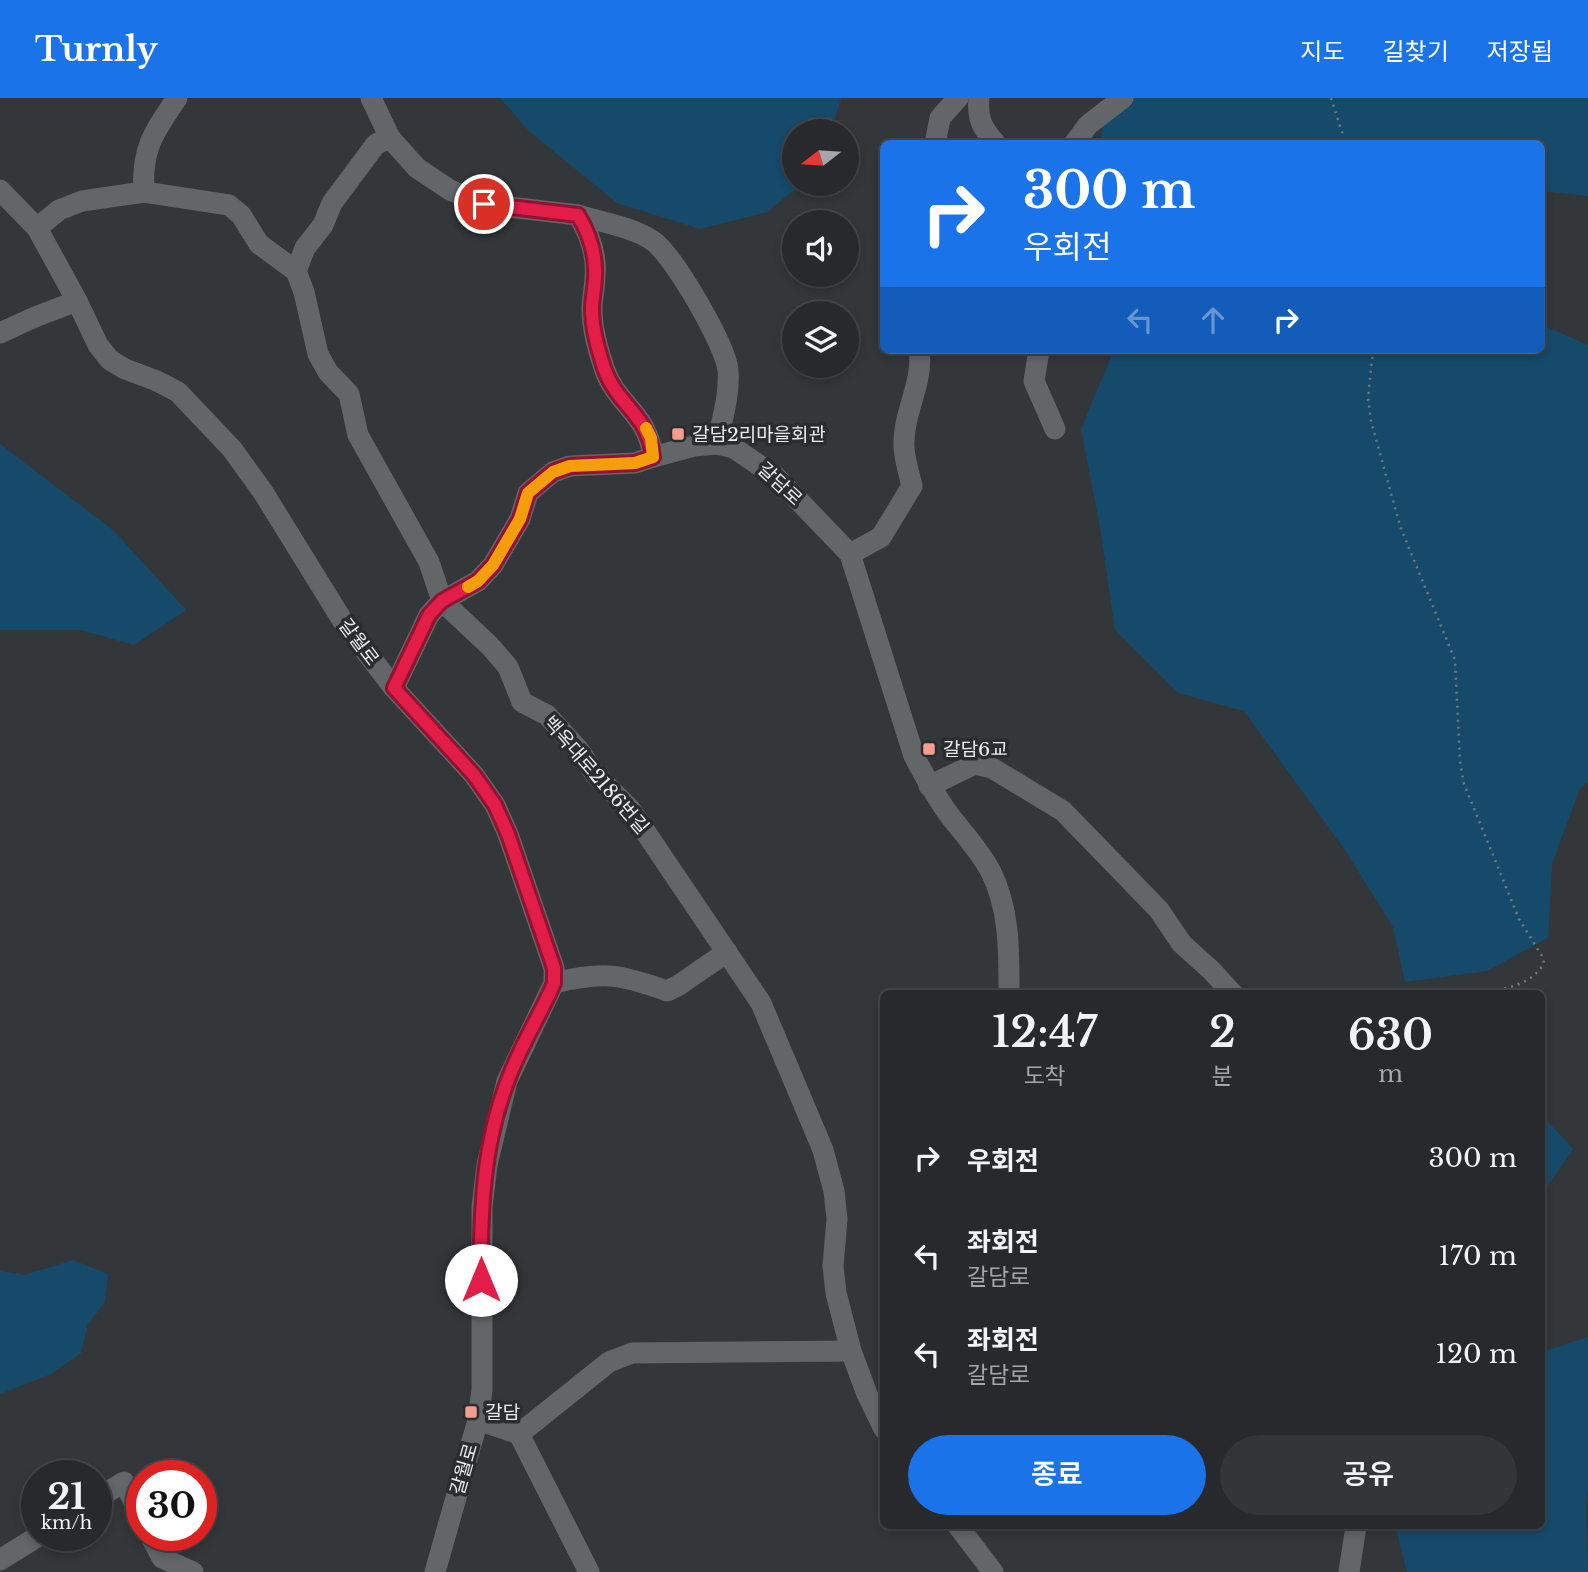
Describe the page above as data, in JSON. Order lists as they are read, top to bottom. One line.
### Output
{"streets":{"street":["갈담로","갈월로","백옥대로2186번길"]},"places":{"transit":["갈담2리마을회관","갈담6교","갈담"]},"north":"left","page":{"header":"Turnly","nav":["지도","길찾기","저장됨"],"turn":["300 m","우회전"],"eta":["12:47","도착","2","분","630","m"],"list":[{"name":"우회전","value":"300 m"},{"name":"좌회전","note":"갈담로","value":"170 m"},{"name":"좌회전","note":"갈담로","value":"120 m"}],"buttons":["종료","공유"],"speed":"21 km/h","limit":"30"}}
